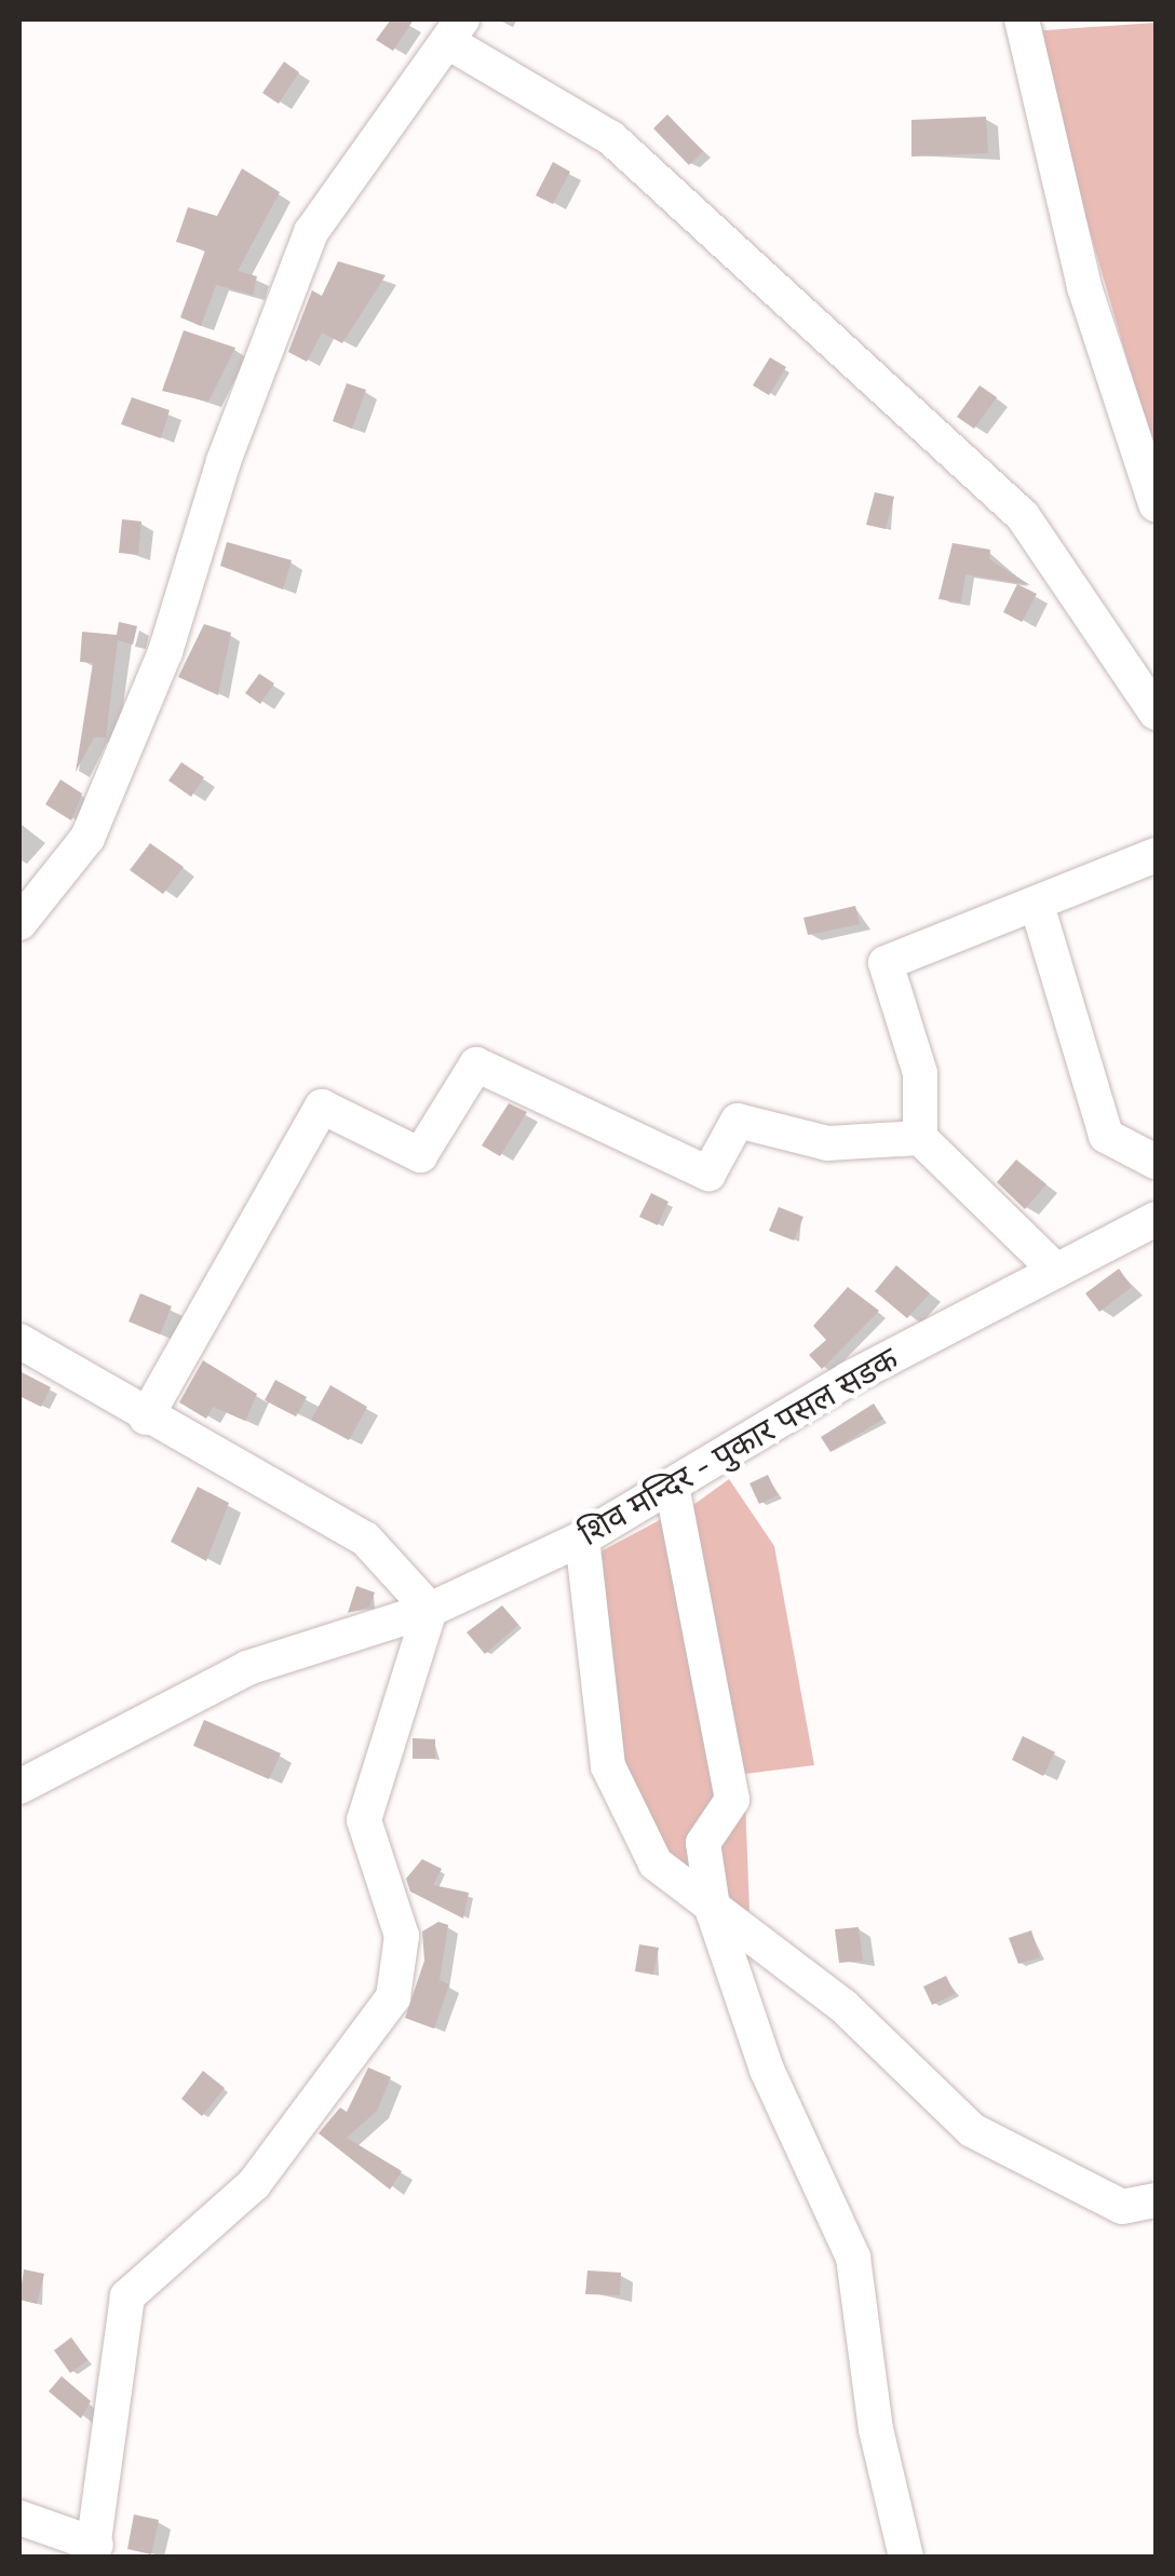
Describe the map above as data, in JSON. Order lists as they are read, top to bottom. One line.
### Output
{"streets":{"street":["शिव मन्दिर - पुकार पसल सडक"]}}
